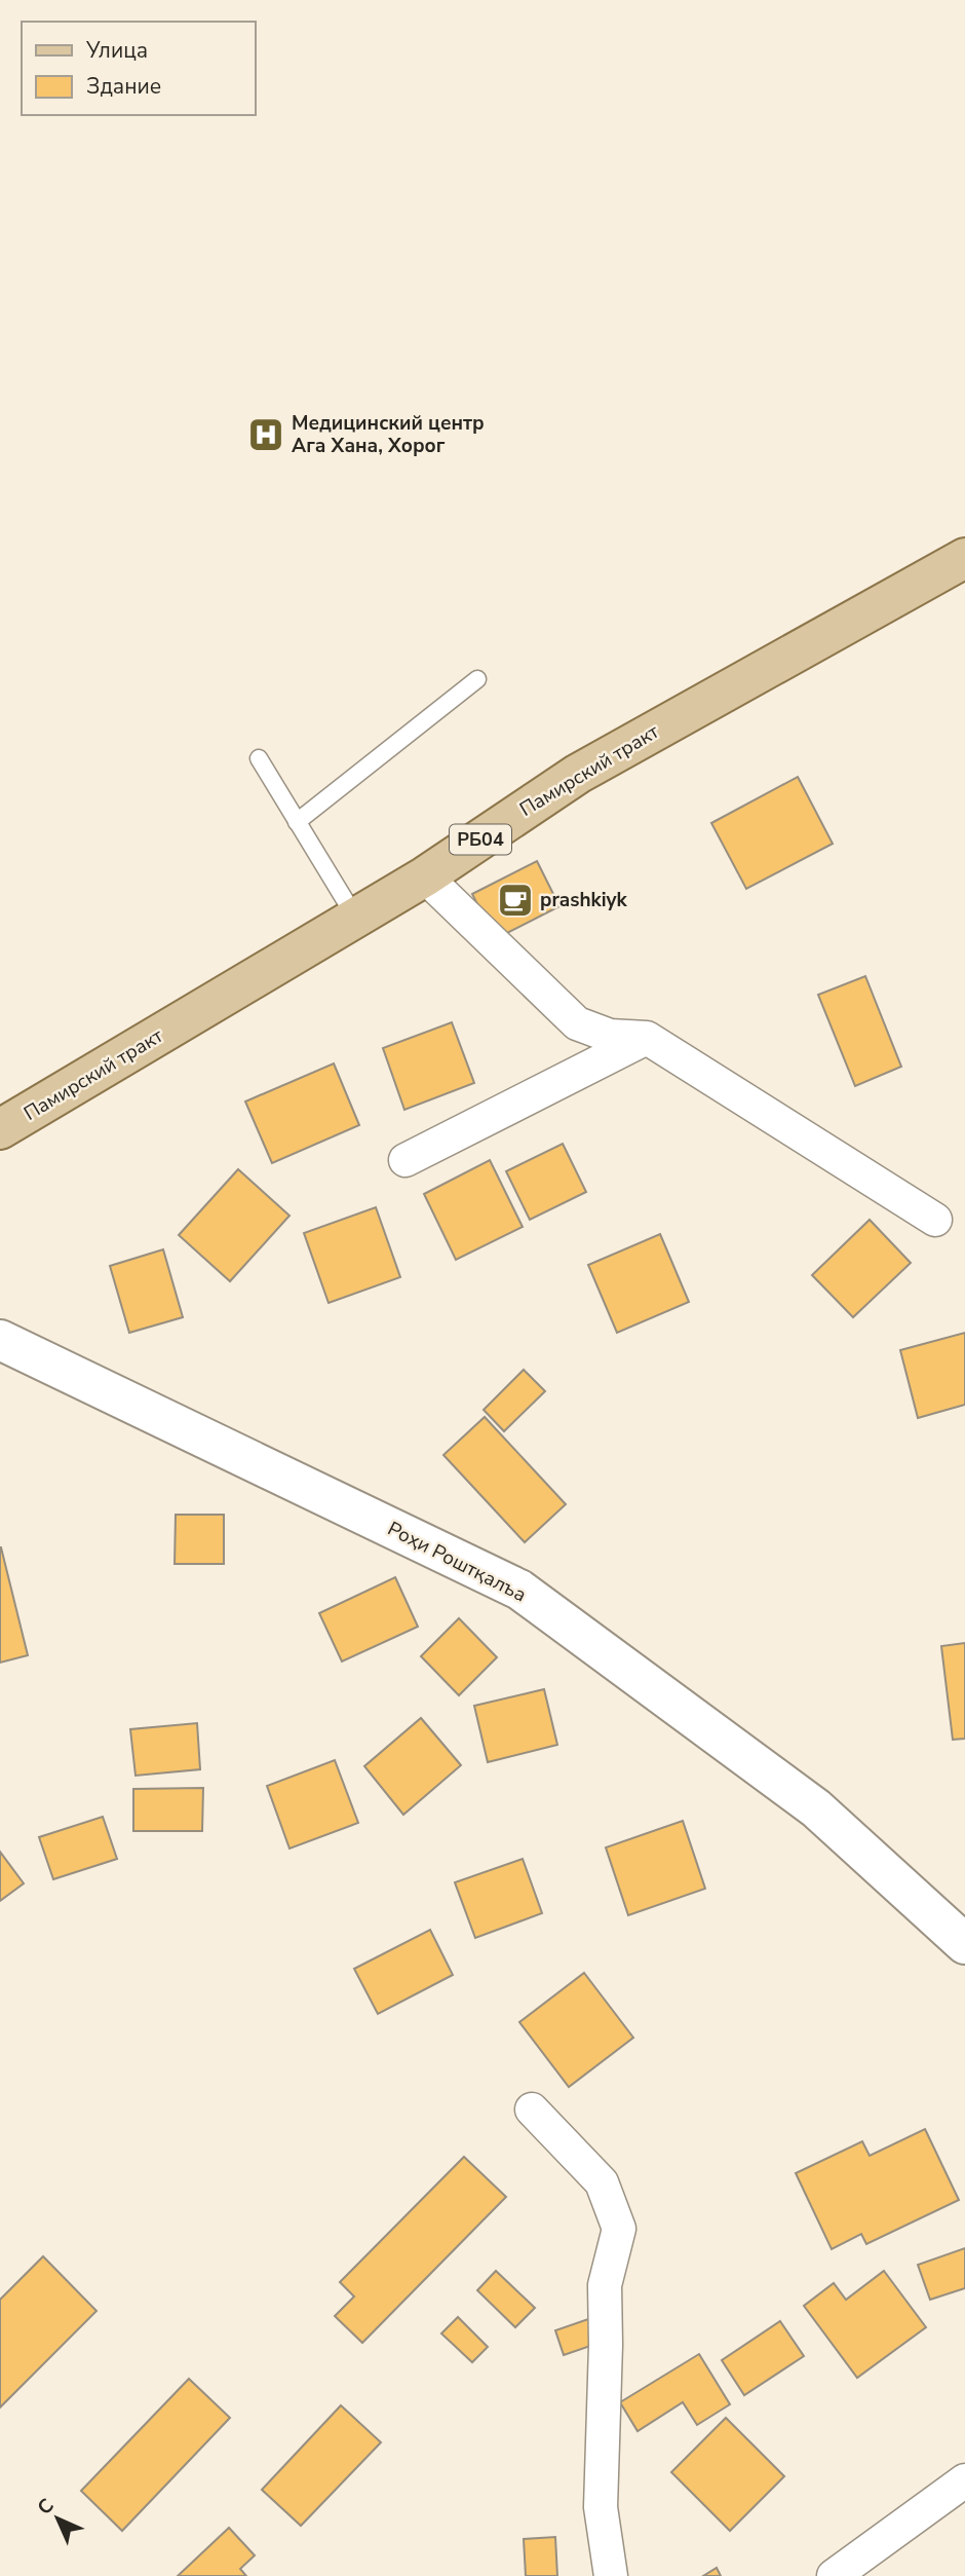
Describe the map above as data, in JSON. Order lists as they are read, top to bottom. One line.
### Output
{"streets":{"main road":["Памирский тракт","РБ04","Роҳи Роштқалъа"]},"places":{"hospital":["Медицинский центр Ага Хана, Хорог"],"cafe":["prashkiyk"]},"legend":["Улица","Здание"],"north":"top left"}
